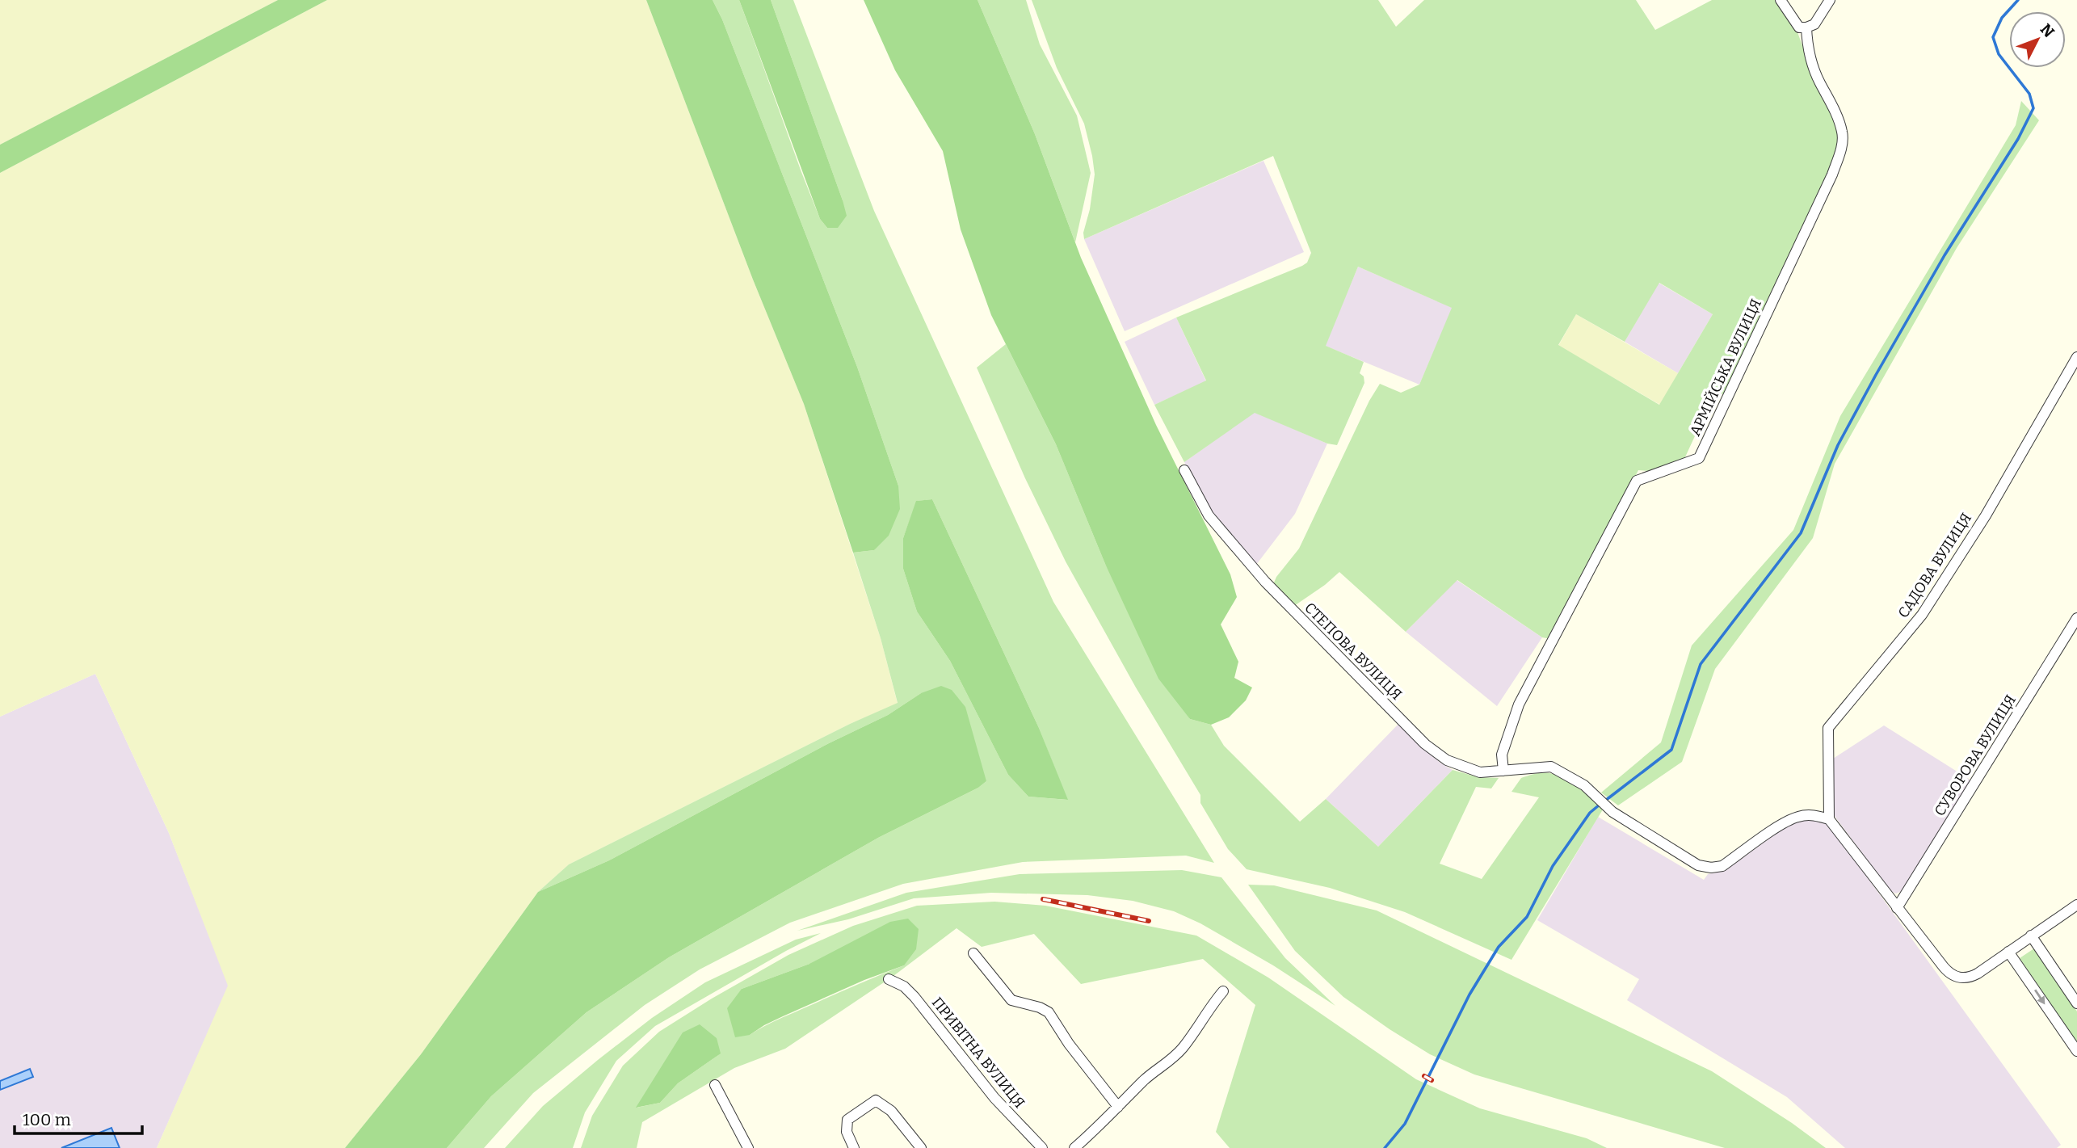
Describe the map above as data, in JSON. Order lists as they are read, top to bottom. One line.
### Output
{"streets":{"street":["АРМІЙСЬКА ВУЛИЦЯ","САДОВА ВУЛИЦЯ","СТЕПОВА ВУЛИЦЯ","СУВОРОВА ВУЛИЦЯ","ПРИВІТНА ВУЛИЦЯ"]},"crossings":[["АРМІЙСЬКА ВУЛИЦЯ","СТЕПОВА ВУЛИЦЯ"],["САДОВА ВУЛИЦЯ","СТЕПОВА ВУЛИЦЯ"]],"scale_bar":"100 m","north":"top right"}
